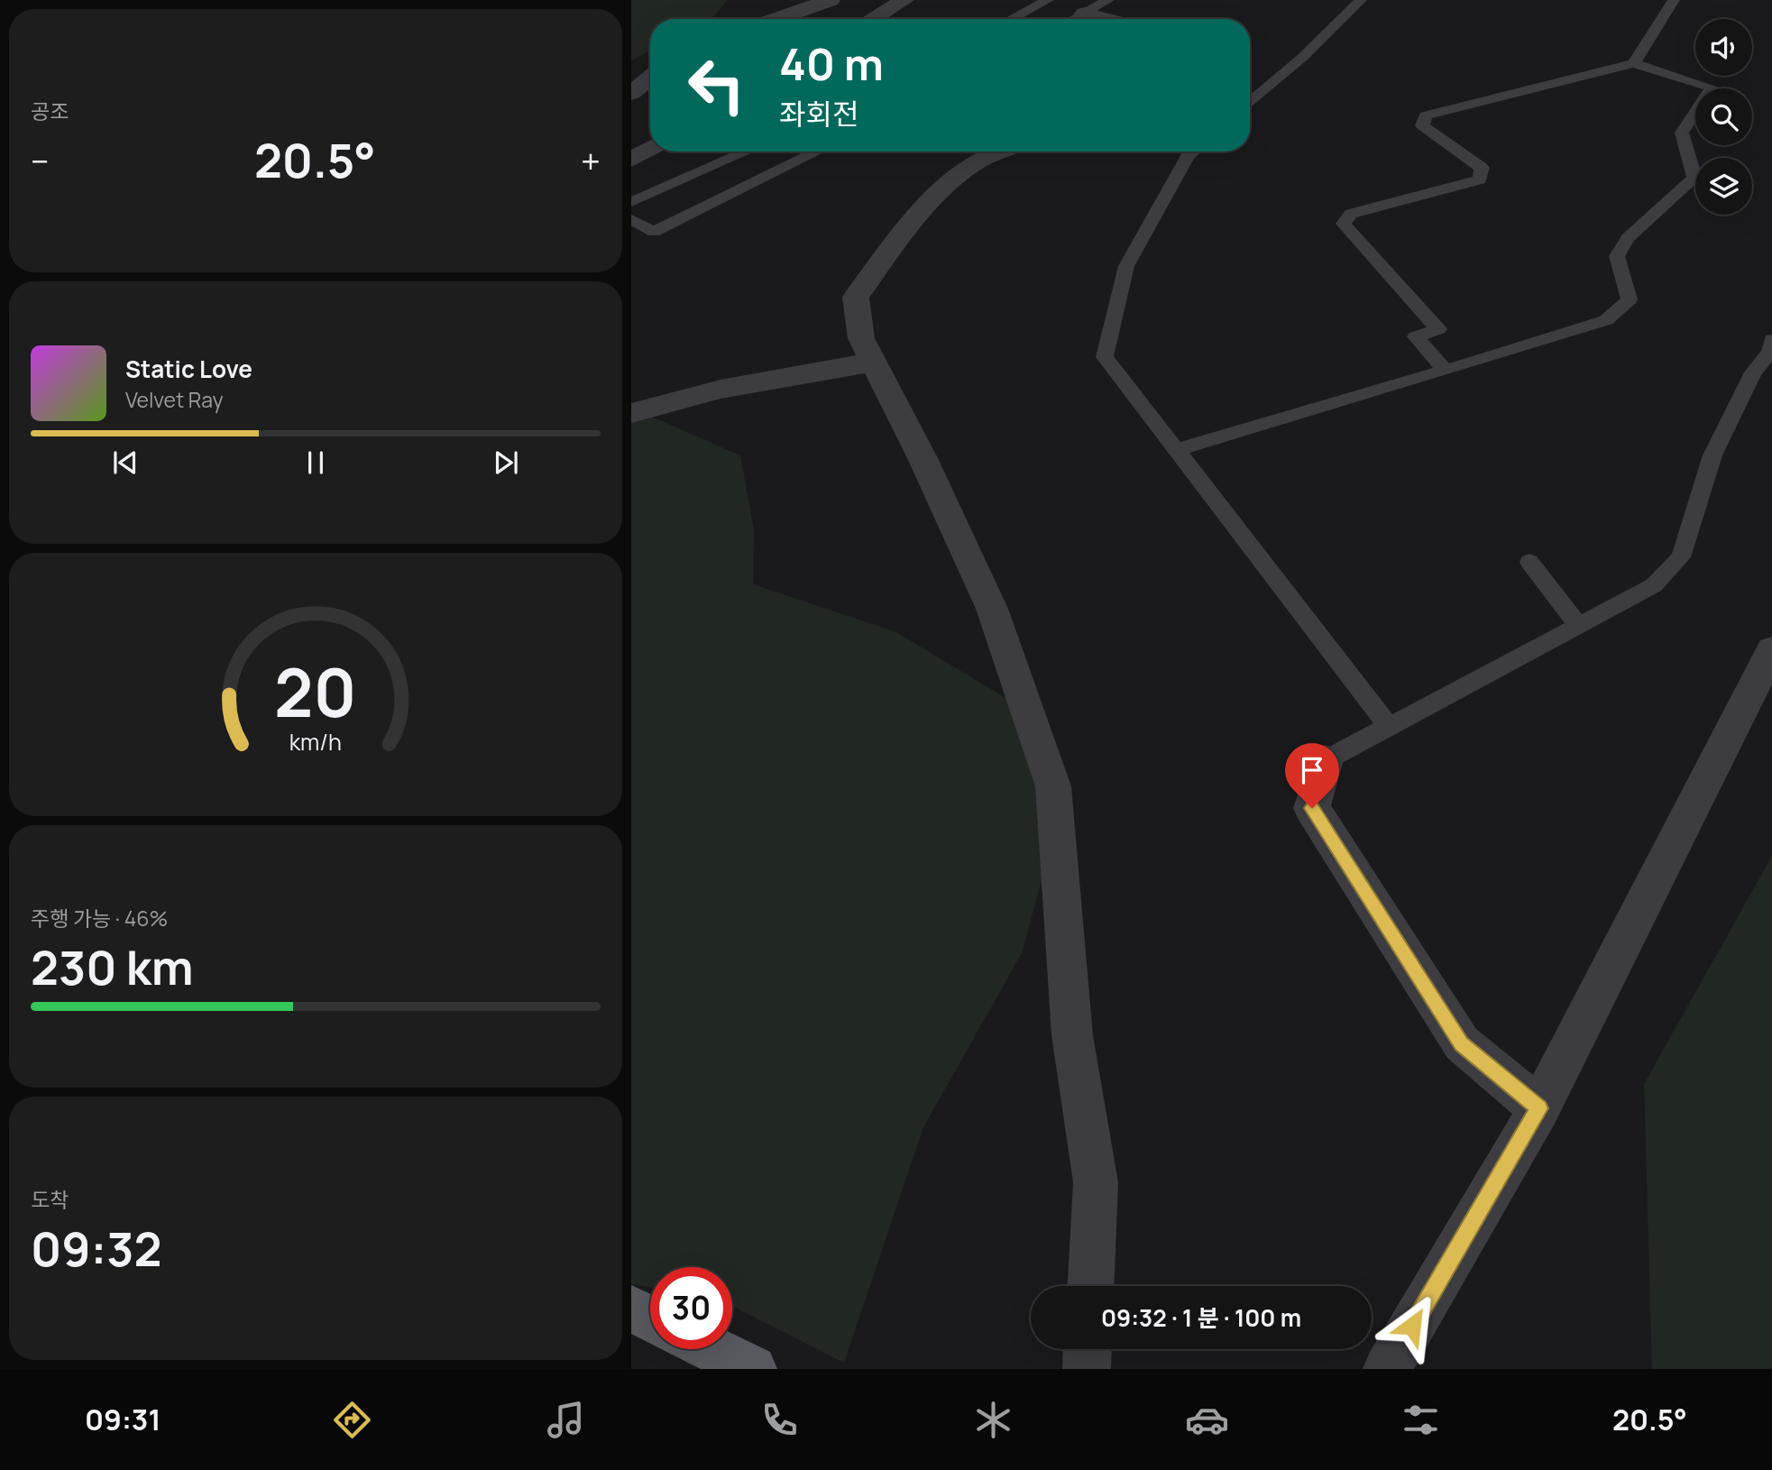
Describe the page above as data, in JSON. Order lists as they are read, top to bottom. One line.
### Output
{"page":{"tile":["공조",["주행 가능 · 46%","230 km"],["도착","09:32"]],"turn":["40 m","좌회전"],"heat":["−","20.5°","+"],"song":["Static Love","Velvet Ray"],"limit":"30","trip":"09:32 · 1 분 · 100 m","tabs":["09:31","20.5°"],"gauge":["20","km/h"]}}
